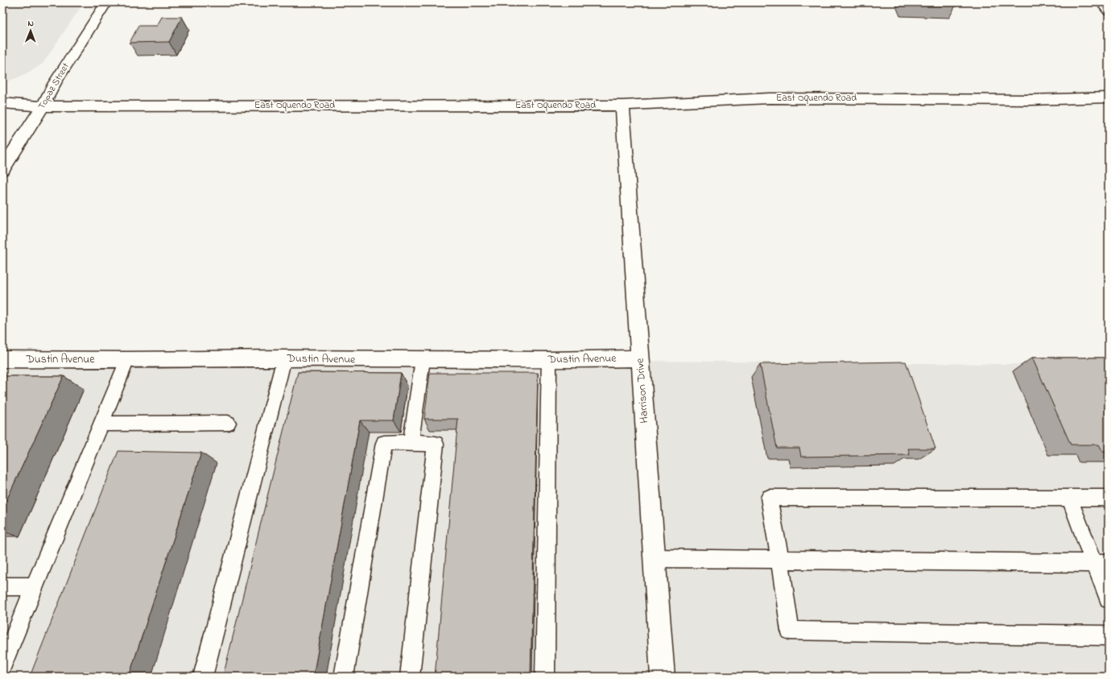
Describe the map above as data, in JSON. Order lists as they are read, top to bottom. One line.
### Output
{"streets":{"street":["Topaz Street","East Oquendo Road","Dustin Avenue","Harrison Drive"]},"crossings":[["Topaz Street","East Oquendo Road"],["East Oquendo Road","Harrison Drive"],["Dustin Avenue","Harrison Drive"]],"north":"top"}
